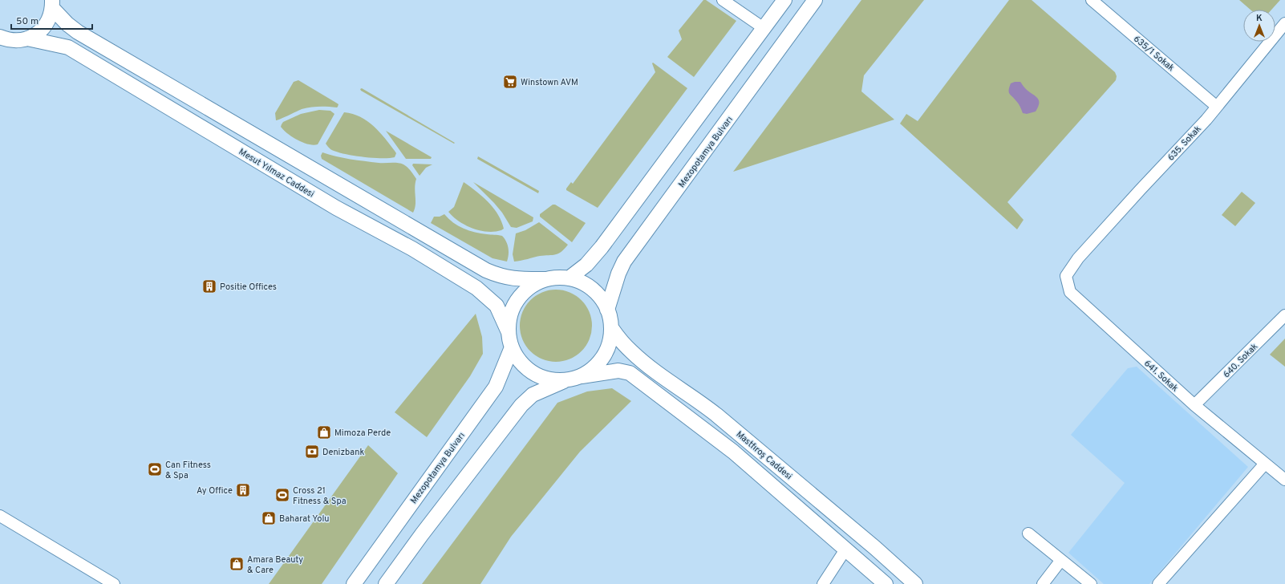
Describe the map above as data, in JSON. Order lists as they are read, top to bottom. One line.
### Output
{"streets":{"main road":["Mezopotamya Bulvarı","Mesut Yılmaz Caddesi","Mastfıroş Caddesi"],"street":["635/1 Sokak","635. Sokak","640. Sokak","641. Sokak"]},"crossings":[["635/1 Sokak","635. Sokak"],["635. Sokak","641. Sokak"],["Mezopotamya Bulvarı","Mesut Yılmaz Caddesi"],["Mezopotamya Bulvarı","Mastfıroş Caddesi"],["Mesut Yılmaz Caddesi","Mastfıroş Caddesi"],["640. Sokak","641. Sokak"]],"places":{"supermarket":["Winstown AVM"],"building":["Positie Offices","Ay Office"],"shop":["Mimoza Perde","Baharat Yolu","Amara Beauty & Care"],"bank":["Denizbank"],"sports":["Can Fitness & Spa","Cross 21 Fitness & Spa"]},"scale_bar":"50 m","north":"top"}
